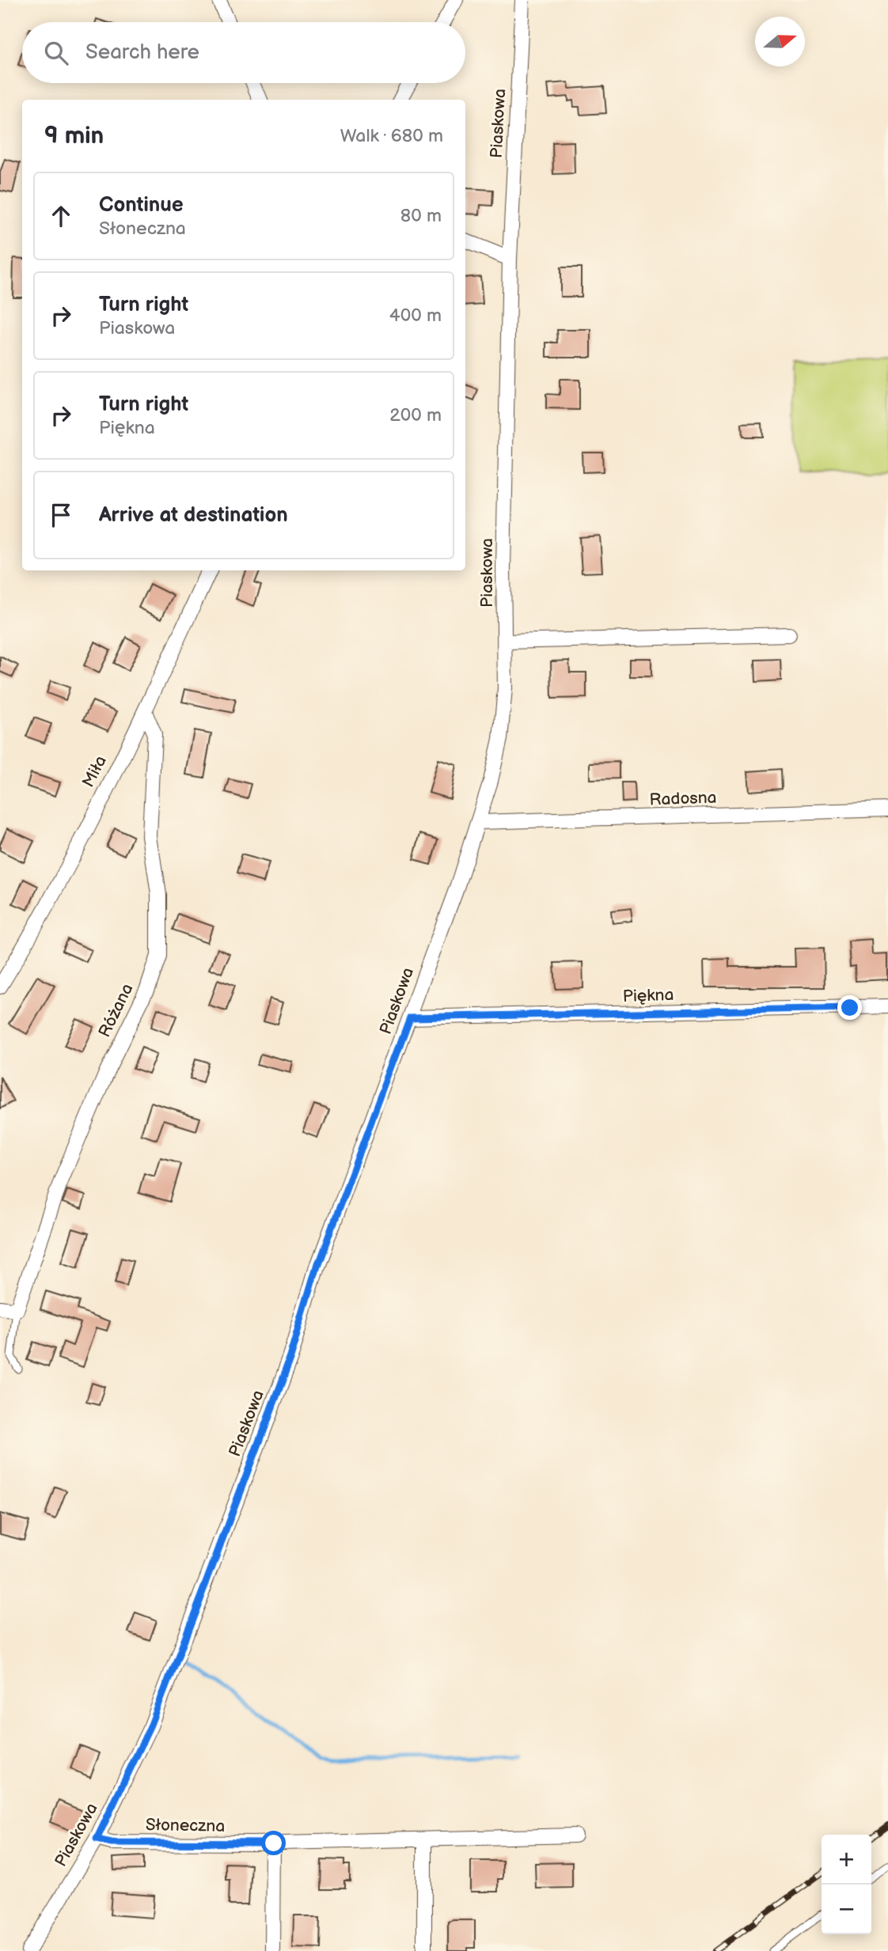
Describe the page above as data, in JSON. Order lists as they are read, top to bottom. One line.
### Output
{"streets":{"street":["Piaskowa","Miła","Radosna","Piękna","Różana","Słoneczna"]},"crossings":[["Piaskowa","Radosna"],["Piaskowa","Piękna"],["Piaskowa","Słoneczna"],["Miła","Różana"]],"north":"right","page":{"search":"Search here","heading":["9 min","Walk · 680 m"],"list":[["Continue","Słoneczna","80 m"],["Turn right","Piaskowa","400 m"],["Turn right","Piękna","200 m"],"Arrive at destination"],"map_buttons":["+","−"]}}
